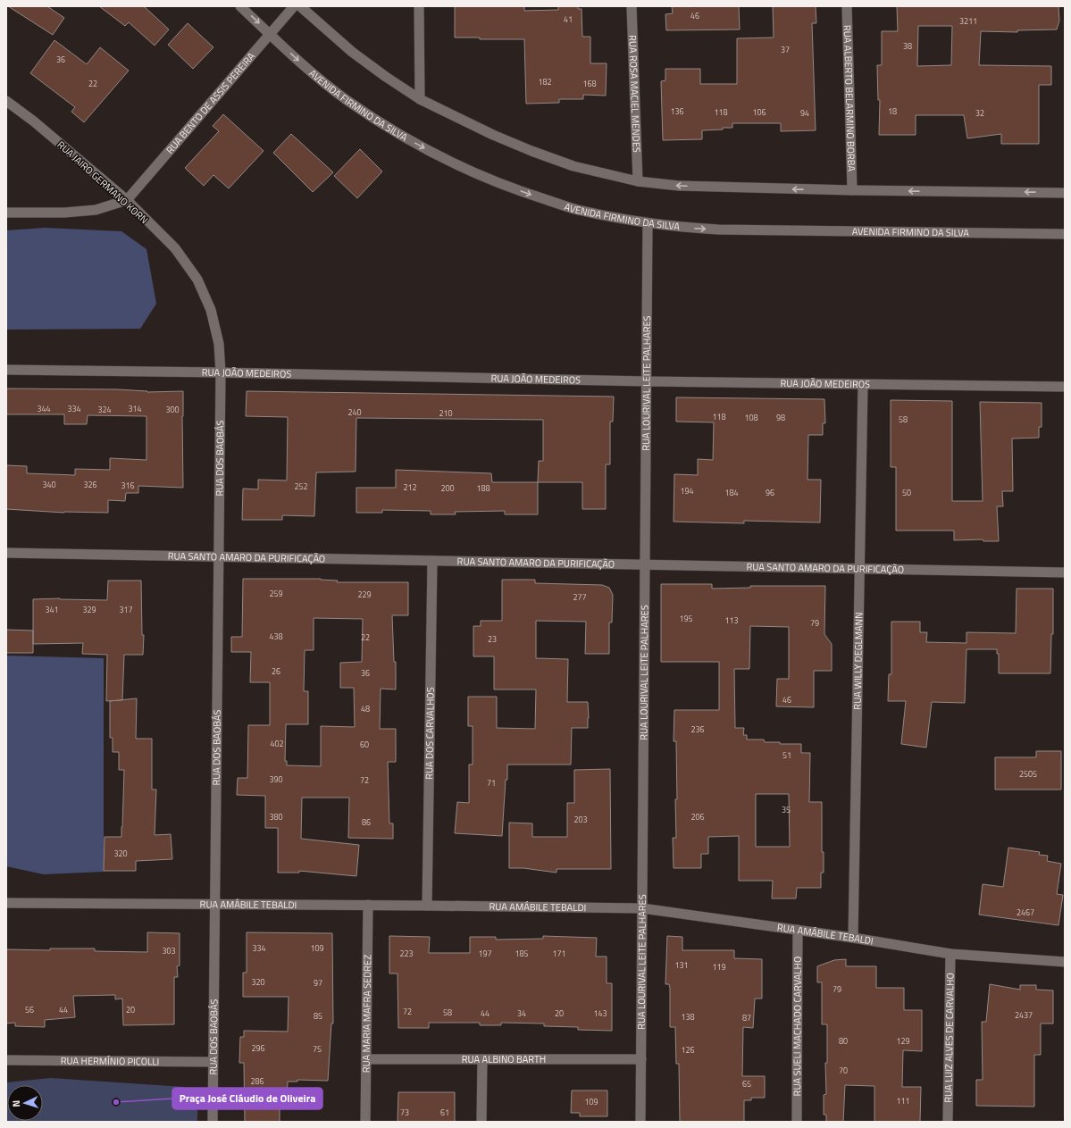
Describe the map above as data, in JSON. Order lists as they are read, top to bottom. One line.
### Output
{"streets":{"street":["RUA ROSA MACIEL MENDES","RUA ALBERTO BELARMINO BORBA","RUA BENTO DE ASSIS PEREIRA","AVENIDA FIRMINO DA SILVA","RUA JAIRO GERMANO KORN","RUA JOÃO MEDEIROS","RUA LOURIVAL LEITE PALHARES","RUA DOS BAOBÁS","RUA SANTO AMARO DA PURIFICAÇÃO","RUA WILLY DEGLMANN","RUA DOS CARVALHOS","RUA AMÁBILE TEBALDI","RUA MARIA MAFRA SEDREZ","RUA SUELI MACHADO CARVALHO","RUA LUIZ ALVES DE CARVALHO","RUA ALBINO BARTH","RUA HERMÍNIO PICOLLI"]},"crossings":[["RUA BENTO DE ASSIS PEREIRA","AVENIDA FIRMINO DA SILVA"],["RUA BENTO DE ASSIS PEREIRA","RUA JAIRO GERMANO KORN"],["AVENIDA FIRMINO DA SILVA","RUA LOURIVAL LEITE PALHARES"],["RUA JAIRO GERMANO KORN","RUA JOÃO MEDEIROS"],["RUA JAIRO GERMANO KORN","RUA DOS BAOBÁS"],["RUA JOÃO MEDEIROS","RUA LOURIVAL LEITE PALHARES"],["RUA JOÃO MEDEIROS","RUA DOS BAOBÁS"],["RUA JOÃO MEDEIROS","RUA WILLY DEGLMANN"],["RUA LOURIVAL LEITE PALHARES","RUA SANTO AMARO DA PURIFICAÇÃO"],["RUA LOURIVAL LEITE PALHARES","RUA AMÁBILE TEBALDI"],["RUA LOURIVAL LEITE PALHARES","RUA ALBINO BARTH"],["RUA DOS BAOBÁS","RUA SANTO AMARO DA PURIFICAÇÃO"],["RUA DOS BAOBÁS","RUA AMÁBILE TEBALDI"],["RUA DOS BAOBÁS","RUA HERMÍNIO PICOLLI"],["RUA SANTO AMARO DA PURIFICAÇÃO","RUA WILLY DEGLMANN"],["RUA SANTO AMARO DA PURIFICAÇÃO","RUA DOS CARVALHOS"],["RUA WILLY DEGLMANN","RUA AMÁBILE TEBALDI"],["RUA DOS CARVALHOS","RUA AMÁBILE TEBALDI"],["RUA AMÁBILE TEBALDI","RUA MARIA MAFRA SEDREZ"],["RUA AMÁBILE TEBALDI","RUA SUELI MACHADO CARVALHO"],["RUA AMÁBILE TEBALDI","RUA LUIZ ALVES DE CARVALHO"],["RUA MARIA MAFRA SEDREZ","RUA ALBINO BARTH"]],"places":["Praça José Cláudio de Oliveira"],"house_numbers":["46","41","3211","38","37","36","182","22","168","136","18","118","106","94","32","344","334","314","324","300","240","210","118","108","98","58","340","326","316","252","212","200","188","194","184","96","50","259","229","277","341","329","317","195","113","79","438","22","23","26","36","46","48","236","402","60","51","2505","390","72","71","35","380","206","203","86","320","2467","334","109","303","223","197","185","171","131","119","320","97","79","56","44","20","72","58","44","34","20","143","2437","85","138","87","80","129","296","75","126","70","286","65","111","109","73","61"],"north":"left"}
